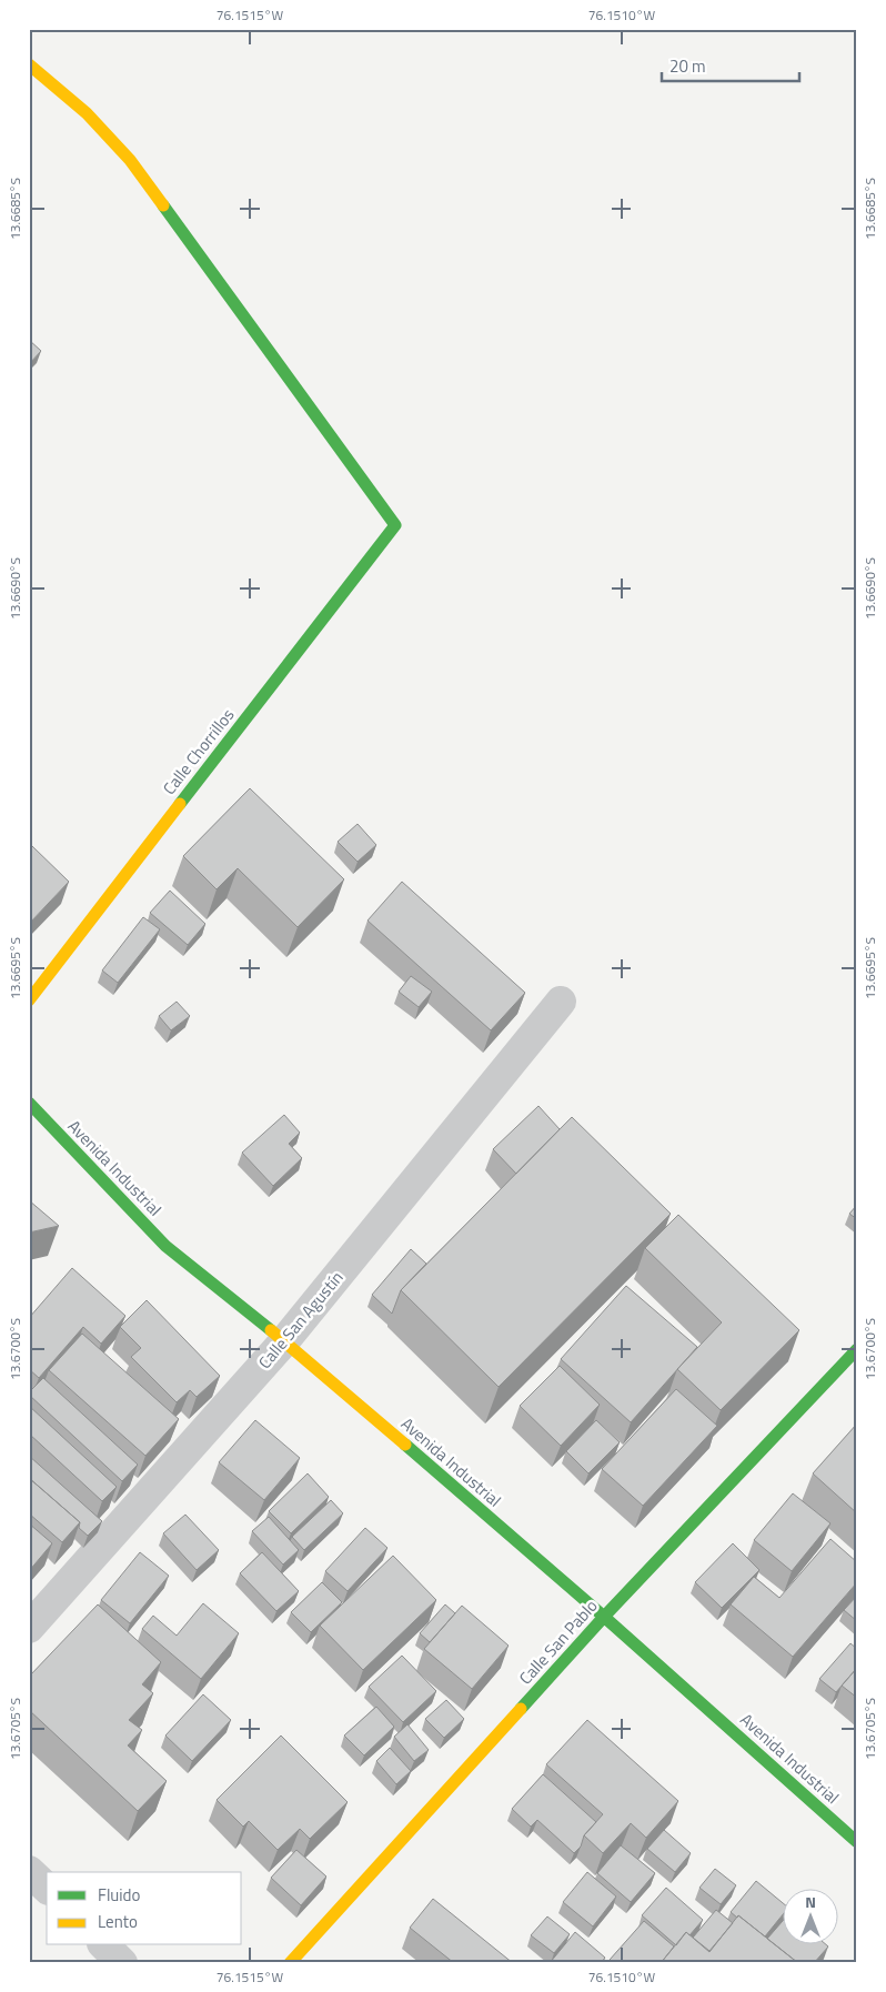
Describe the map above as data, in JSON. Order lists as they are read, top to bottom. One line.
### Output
{"streets":{"street":["Calle Chorrillos","Avenida Industrial","Calle San Agustín","Calle San Pablo"]},"crossings":[["Avenida Industrial","Calle San Agustín"],["Avenida Industrial","Calle San Pablo"]],"legend":["Fluido","Lento"],"scale_bar":"20 m","north":"top","coordinates":["76.1515°W","76.1510°W","13.6685°S","13.6690°S","13.6695°S","13.6700°S","13.6705°S"]}
